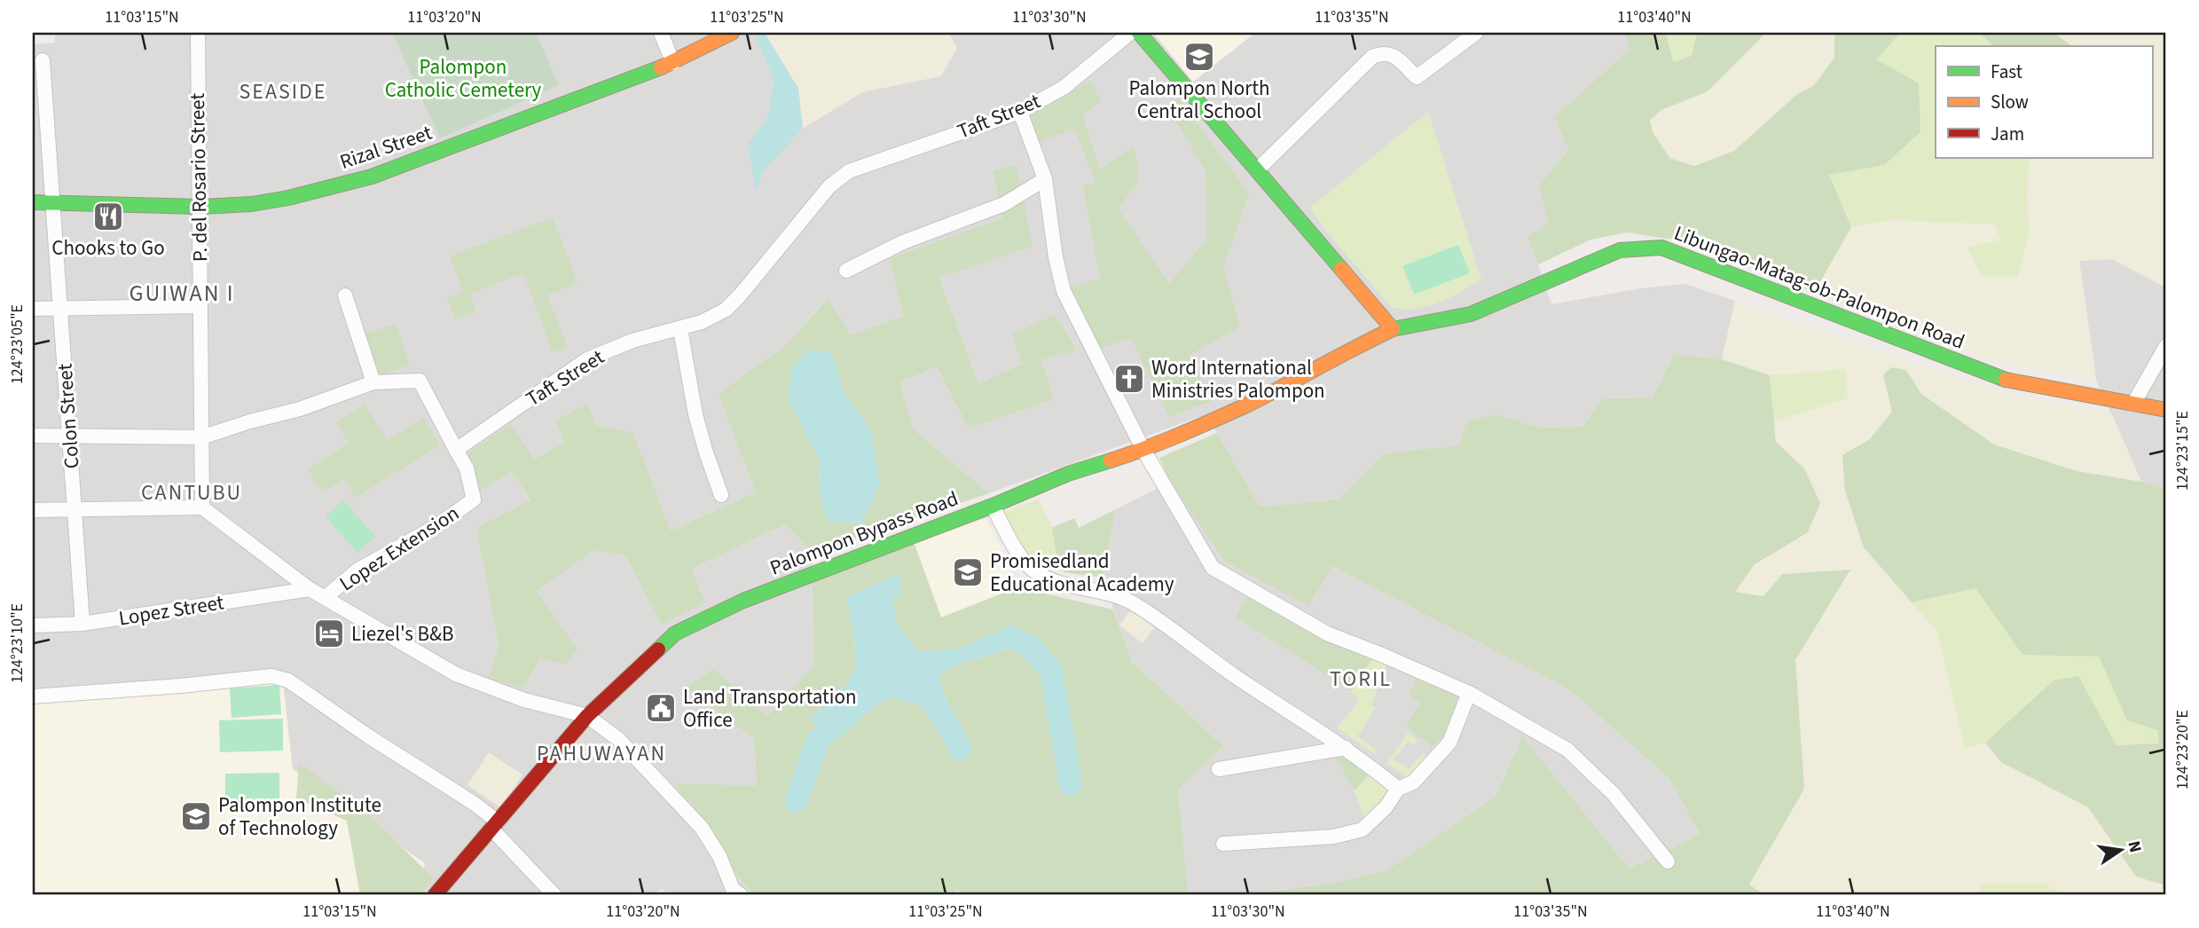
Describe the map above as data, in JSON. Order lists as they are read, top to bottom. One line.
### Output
{"streets":{"main road":["Rizal Street","Libungao-Matag-ob-Palompon Road","Palompon Bypass Road"],"street":["Taft Street","P. del Rosario Street","Colon Street","Lopez Extension","Lopez Street"]},"crossings":[["Taft Street","Lopez Extension"],["Rizal Street","P. del Rosario Street"],["Rizal Street","Colon Street"],["Libungao-Matag-ob-Palompon Road","Palompon Bypass Road"],["Colon Street","Lopez Street"]],"districts":["SEASIDE","GUIWAN I","CANTUBU","TORIL","PAHUWAYAN"],"parks":["Palompon Catholic Cemetery"],"places":{"school or university":["Palompon North Central School","Promisedland Educational Academy","Palompon Institute of Technology"],"restaurant":["Chooks to Go"],"church":["Word International Ministries Palompon"],"hotel":["Liezel's B&B"],"public building":["Land Transportation Office"]},"legend":["Fast","Slow","Jam"],"north":"right","coordinates":["11°03'15\"N","11°03'20\"N","11°03'25\"N","11°03'30\"N","11°03'35\"N","11°03'40\"N","124°23'05\"E","124°23'15\"E","124°23'10\"E","124°23'20\"E"]}
